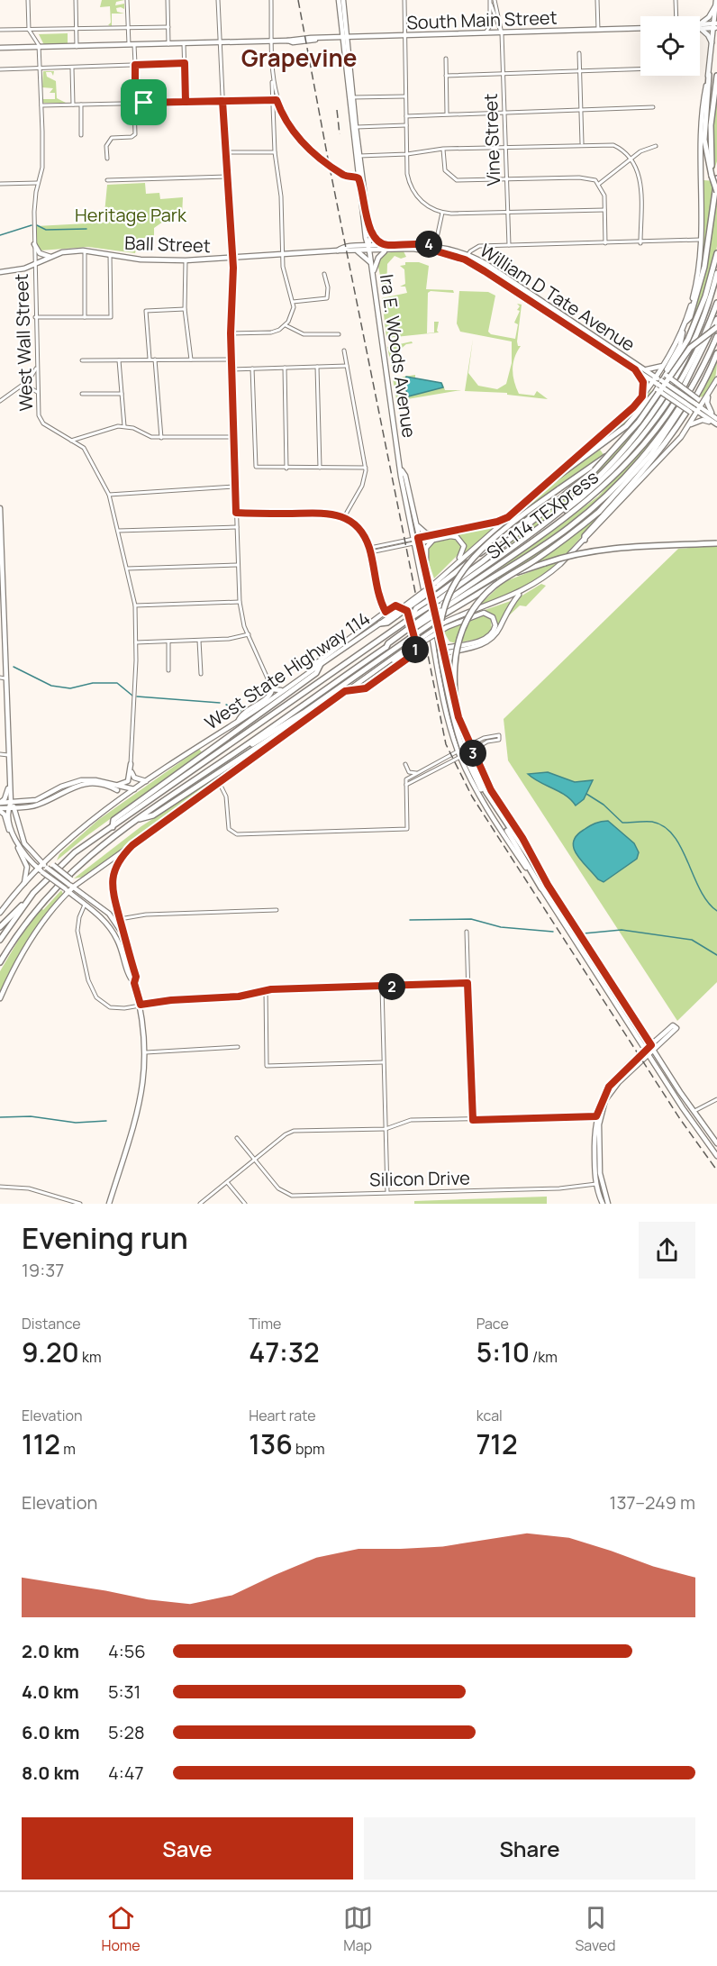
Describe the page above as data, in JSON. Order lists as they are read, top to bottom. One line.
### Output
{"streets":{"highway":["SH 114 TEXpress"],"main road":["South Main Street","Ball Street","William D Tate Avenue","Ira E. Woods Avenue","West State Highway 114"],"street":["Vine Street","West Wall Street","Silicon Drive"]},"crossings":[["South Main Street","Vine Street"],["South Main Street","West Wall Street"],["Ball Street","William D Tate Avenue"],["Ball Street","West Wall Street"],["Ball Street","Ira E. Woods Avenue"],["William D Tate Avenue","Ira E. Woods Avenue"]],"districts":["Grapevine"],"parks":["Heritage Park"],"page":{"pins":["4","1","3","2"],"heading":["Evening run","19:37"],"stats":[["Distance","9.20 km"],["Time","47:32"],["Pace","5:10 /km"],["Elevation","112 m"],["Heart rate","136 bpm"],["kcal","712"]],"chart":["Elevation","137–249 m"],"list":[{"name":"2.0 km","note":"4:56"},{"name":"4.0 km","note":"5:31"},{"name":"6.0 km","note":"5:28"},{"name":"8.0 km","note":"4:47"}],"buttons":["Save","Share"],"tabs":["Home","Map","Saved"]}}
